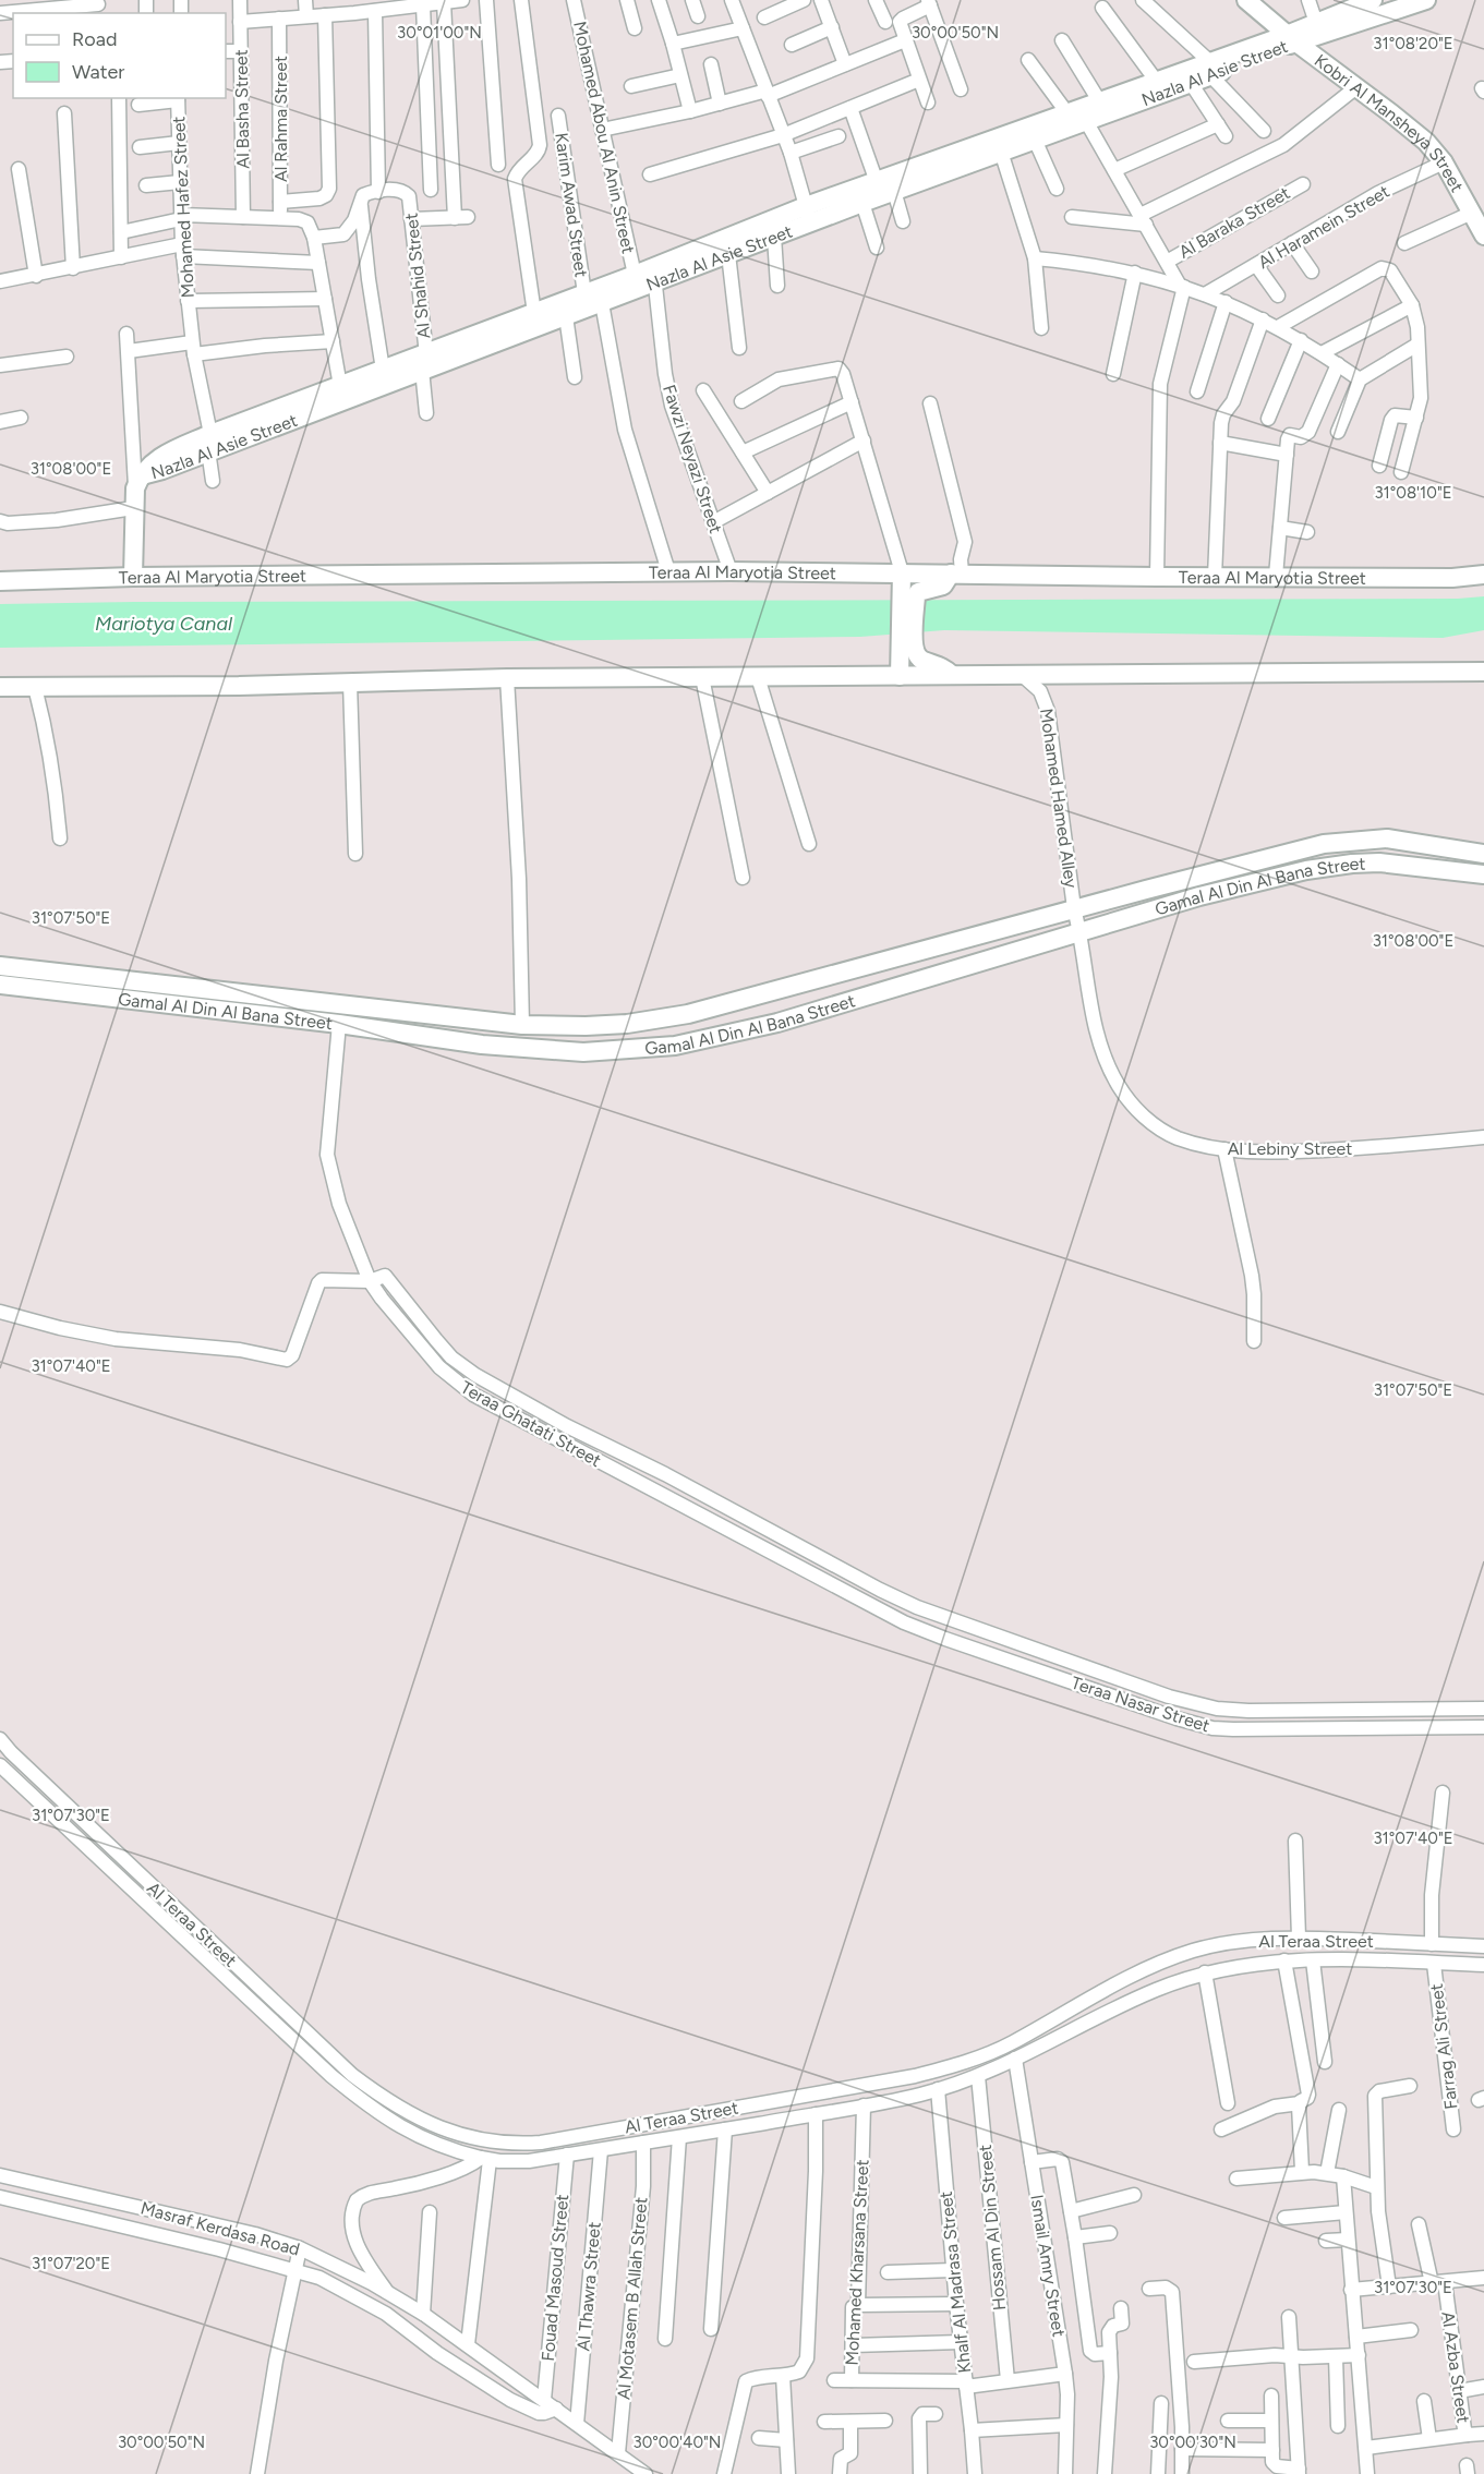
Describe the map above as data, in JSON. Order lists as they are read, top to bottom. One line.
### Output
{"streets":{"main road":["Nazla Al Asie Street","Kobri Al Mansheya Street","Teraa Al Maryotia Street","Gamal Al Din Al Bana Street"],"street":["Al Basha Street","Al Rahma Street","Mohamed Abou Al Anin Street","Karim Awad Street","Mohamed Hafez Street","Al Baraka Street","Al Haramein Street","Al Shahid Street","Fawzi Neyazi Street","Mohamed Hamed Alley","Al Lebiny Street","Teraa Ghatati Street","Teraa Nasar Street","Al Teraa Street","Farrag Ali Street","Hossam Al Din Street","Masraf Kerdasa Road","Mohamed Kharsana Street","Ismail Amry Street","Fouad Masoud Street","Khalf Al Madrasa Street","Al Thawra Street","Al Motasem B Allah Street","Al Azba Street"]},"crossings":[["Nazla Al Asie Street","Kobri Al Mansheya Street"],["Nazla Al Asie Street","Mohamed Abou Al Anin Street"],["Nazla Al Asie Street","Karim Awad Street"],["Nazla Al Asie Street","Mohamed Hafez Street"],["Nazla Al Asie Street","Al Shahid Street"],["Nazla Al Asie Street","Fawzi Neyazi Street"],["Nazla Al Asie Street","Teraa Al Maryotia Street"],["Kobri Al Mansheya Street","Al Haramein Street"],["Fawzi Neyazi Street","Teraa Al Maryotia Street"],["Mohamed Hamed Alley","Gamal Al Din Al Bana Street"],["Mohamed Hamed Alley","Al Lebiny Street"],["Gamal Al Din Al Bana Street","Al Lebiny Street"],["Gamal Al Din Al Bana Street","Teraa Ghatati Street"],["Teraa Ghatati Street","Teraa Nasar Street"],["Al Teraa Street","Farrag Ali Street"],["Al Teraa Street","Hossam Al Din Street"],["Al Teraa Street","Masraf Kerdasa Road"],["Al Teraa Street","Mohamed Kharsana Street"],["Al Teraa Street","Ismail Amry Street"],["Al Teraa Street","Fouad Masoud Street"],["Al Teraa Street","Khalf Al Madrasa Street"],["Al Teraa Street","Al Thawra Street"],["Al Teraa Street","Al Motasem B Allah Street"],["Masraf Kerdasa Road","Fouad Masoud Street"],["Masraf Kerdasa Road","Al Thawra Street"],["Masraf Kerdasa Road","Al Motasem B Allah Street"]],"water":["Mariotya Canal"],"legend":["Road","Water"],"coordinates":["30°01'00\"N","30°00'50\"N","31°08'20\"E","31°08'00\"E","31°08'10\"E","31°07'50\"E","31°07'40\"E","31°07'30\"E","31°07'20\"E","30°00'40\"N","30°00'30\"N"]}
